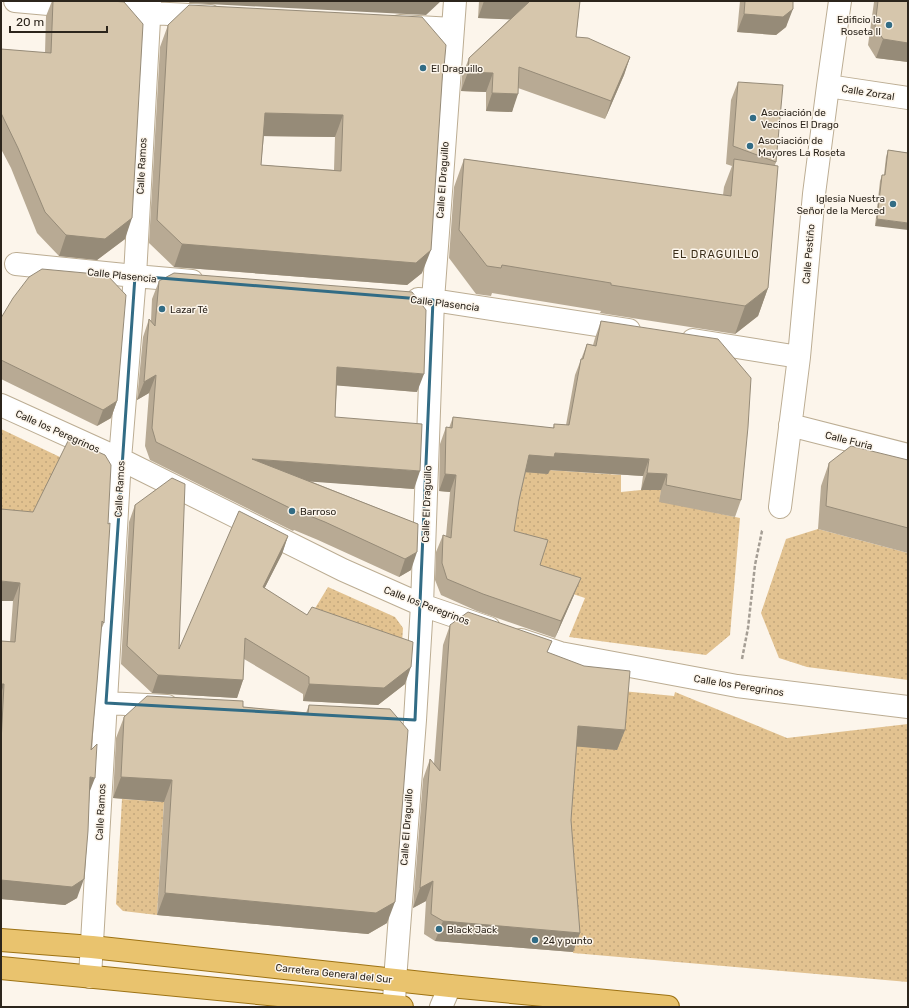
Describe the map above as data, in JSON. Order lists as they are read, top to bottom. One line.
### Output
{"streets":{"main road":["Carretera General del Sur"],"street":["Calle Zorzal","Calle Ramos","Calle El Draguillo","Calle Pestiño","Calle Plasencia","Calle los Peregrinos","Calle Furia"]},"crossings":[["Calle Zorzal","Calle Pestiño"],["Calle Ramos","Calle Plasencia"],["Calle Ramos","Calle los Peregrinos"],["Calle Ramos","Carretera General del Sur"],["Calle El Draguillo","Calle Plasencia"],["Calle El Draguillo","Calle los Peregrinos"],["Calle El Draguillo","Carretera General del Sur"],["Calle Pestiño","Calle Furia"]],"districts":["EL DRAGUILLO"],"places":["Edificio la Roseta II","El Draguillo","Asociación de Vecinos El Drago","Asociación de Mayores La Roseta","Iglesia Nuestra Señor de la Merced","Lazar Té","Barroso","Black Jack","24 y punto"],"scale_bar":"20 m"}
